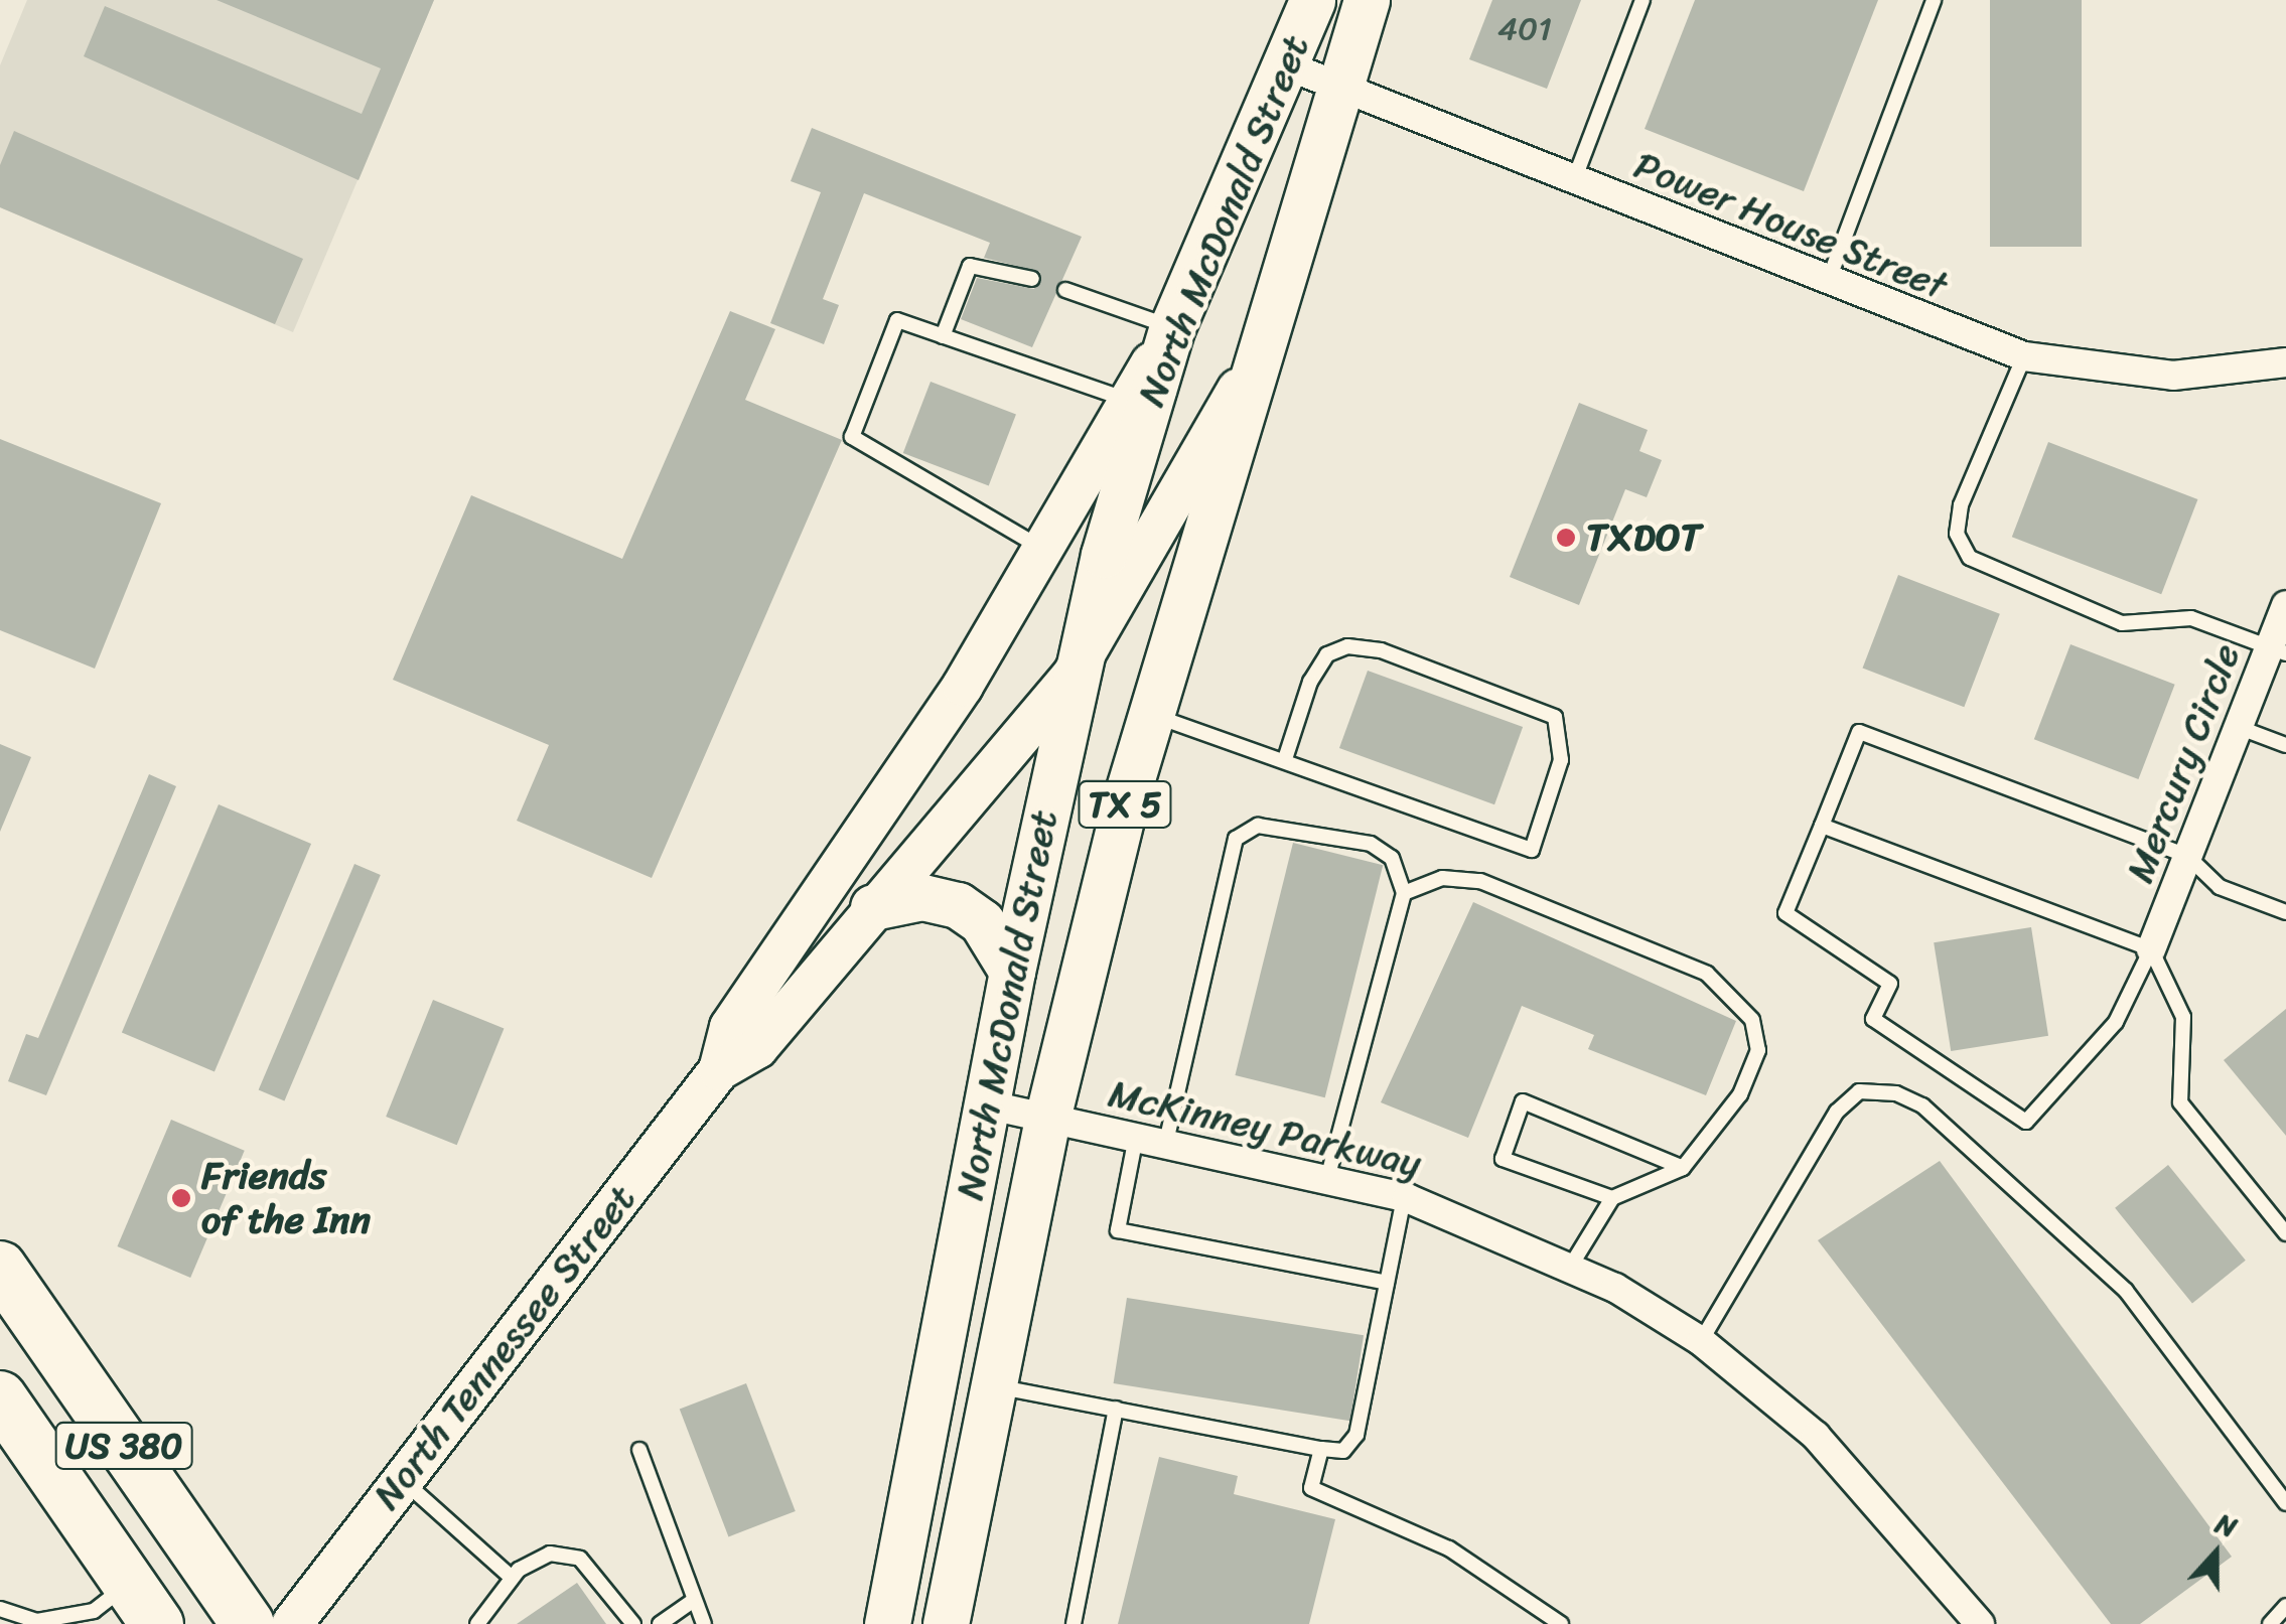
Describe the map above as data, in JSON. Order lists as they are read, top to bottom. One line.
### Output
{"streets":{"highway":["US 380"],"main road":["North McDonald Street","TX 5"],"street":["Power House Street","Mercury Circle","McKinney Parkway","North Tennessee Street"]},"crossings":[["North McDonald Street","Power House Street"],["North McDonald Street","McKinney Parkway"]],"places":["TXDOT","Friends of the Inn"],"house_numbers":["401"],"north":"top"}
